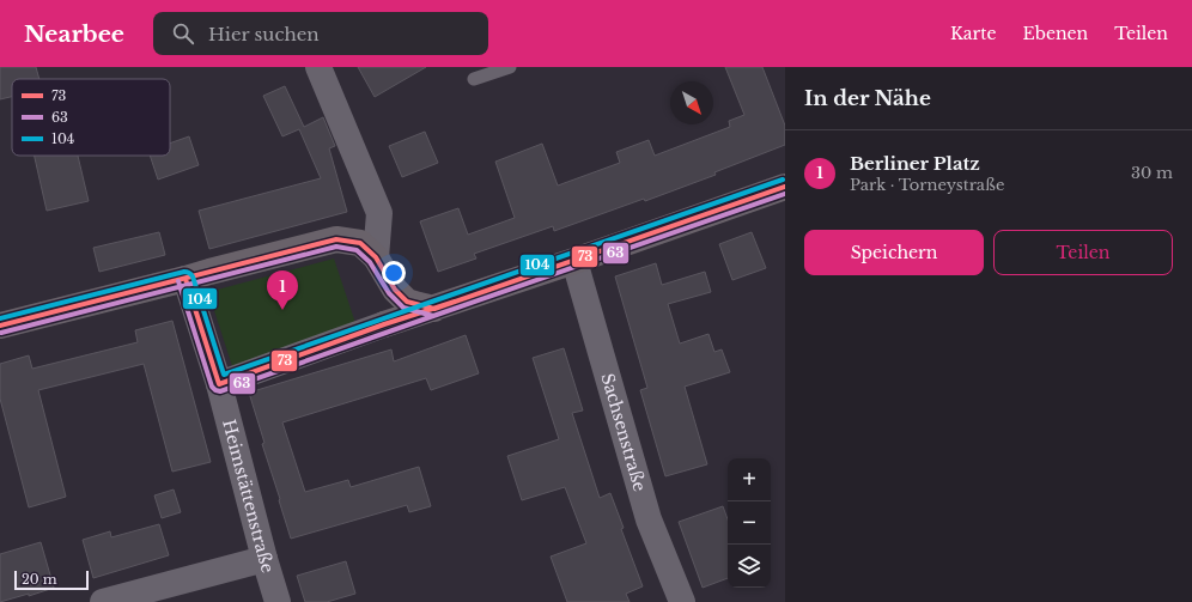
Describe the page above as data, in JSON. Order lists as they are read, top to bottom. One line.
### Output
{"streets":{"street":["Sachsenstraße","Heimstättenstraße"]},"lines":["transit line 104","transit line 73","transit line 63"],"legend":["73","63","104"],"scale_bar":"20 m","north":"bottom right","page":{"header":"Nearbee","search":"Hier suchen","nav":["Karte","Ebenen","Teilen"],"heading":"In der Nähe","list":[{"mark":"1","name":"Berliner Platz","note":"Park · Torneystraße","value":"30 m"}],"buttons":["Speichern","Teilen"],"pins":"1","map_buttons":["+","−"],"scale":"20 m"}}
